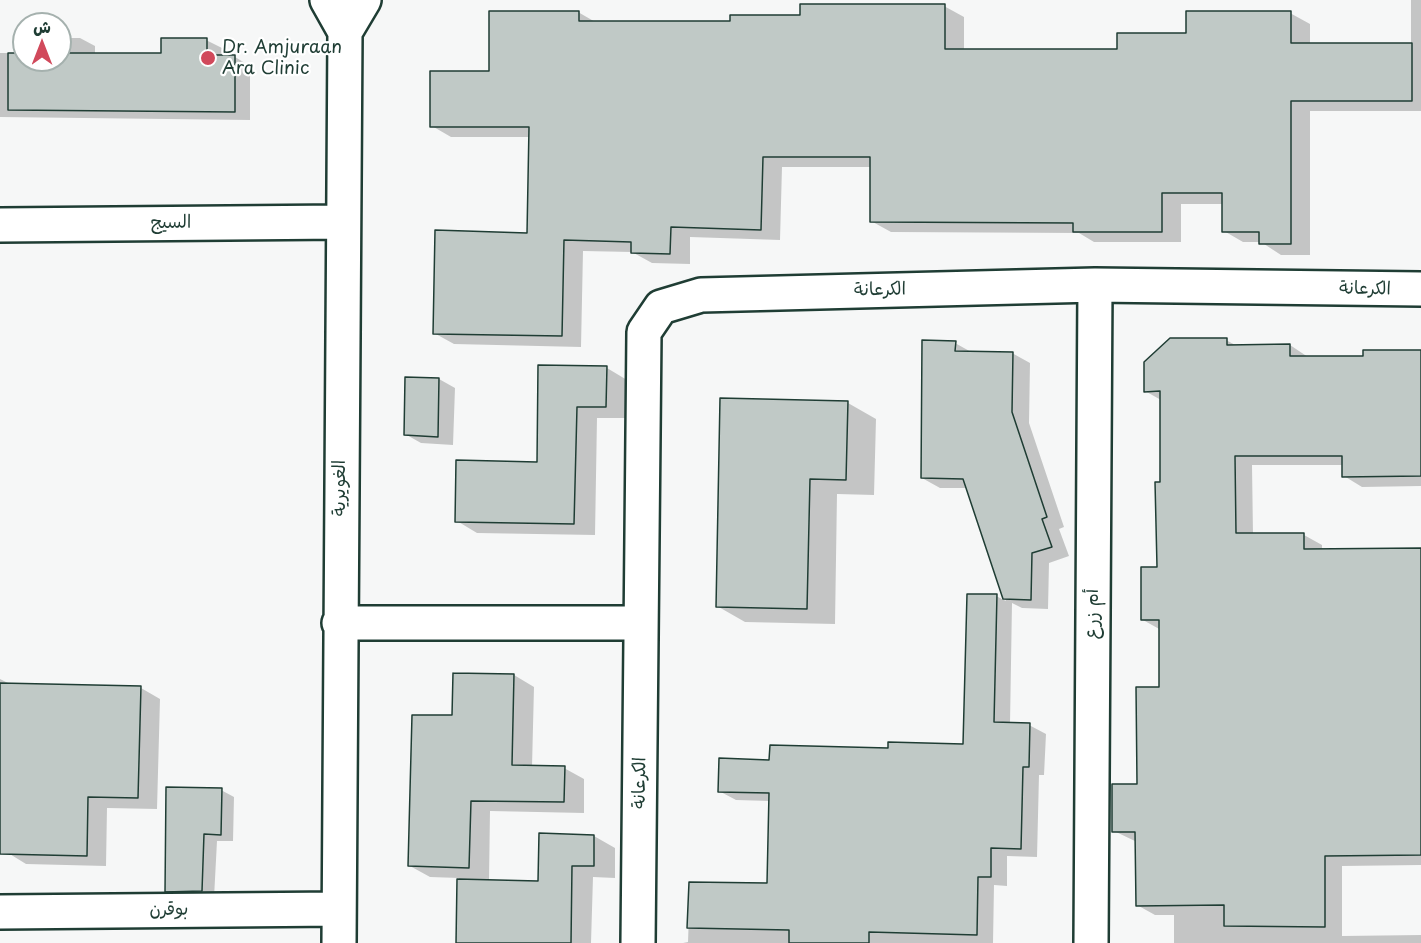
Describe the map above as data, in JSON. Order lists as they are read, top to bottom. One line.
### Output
{"streets":{"street":["السيج","الكرعانة","الغويرية","أم زرع","بوقرن"]},"crossings":[["السيج","الغويرية"],["الكرعانة","أم زرع"],["الغويرية","بوقرن"]],"places":["Dr. Amjuraan Ara Clinic"],"north":"top"}
